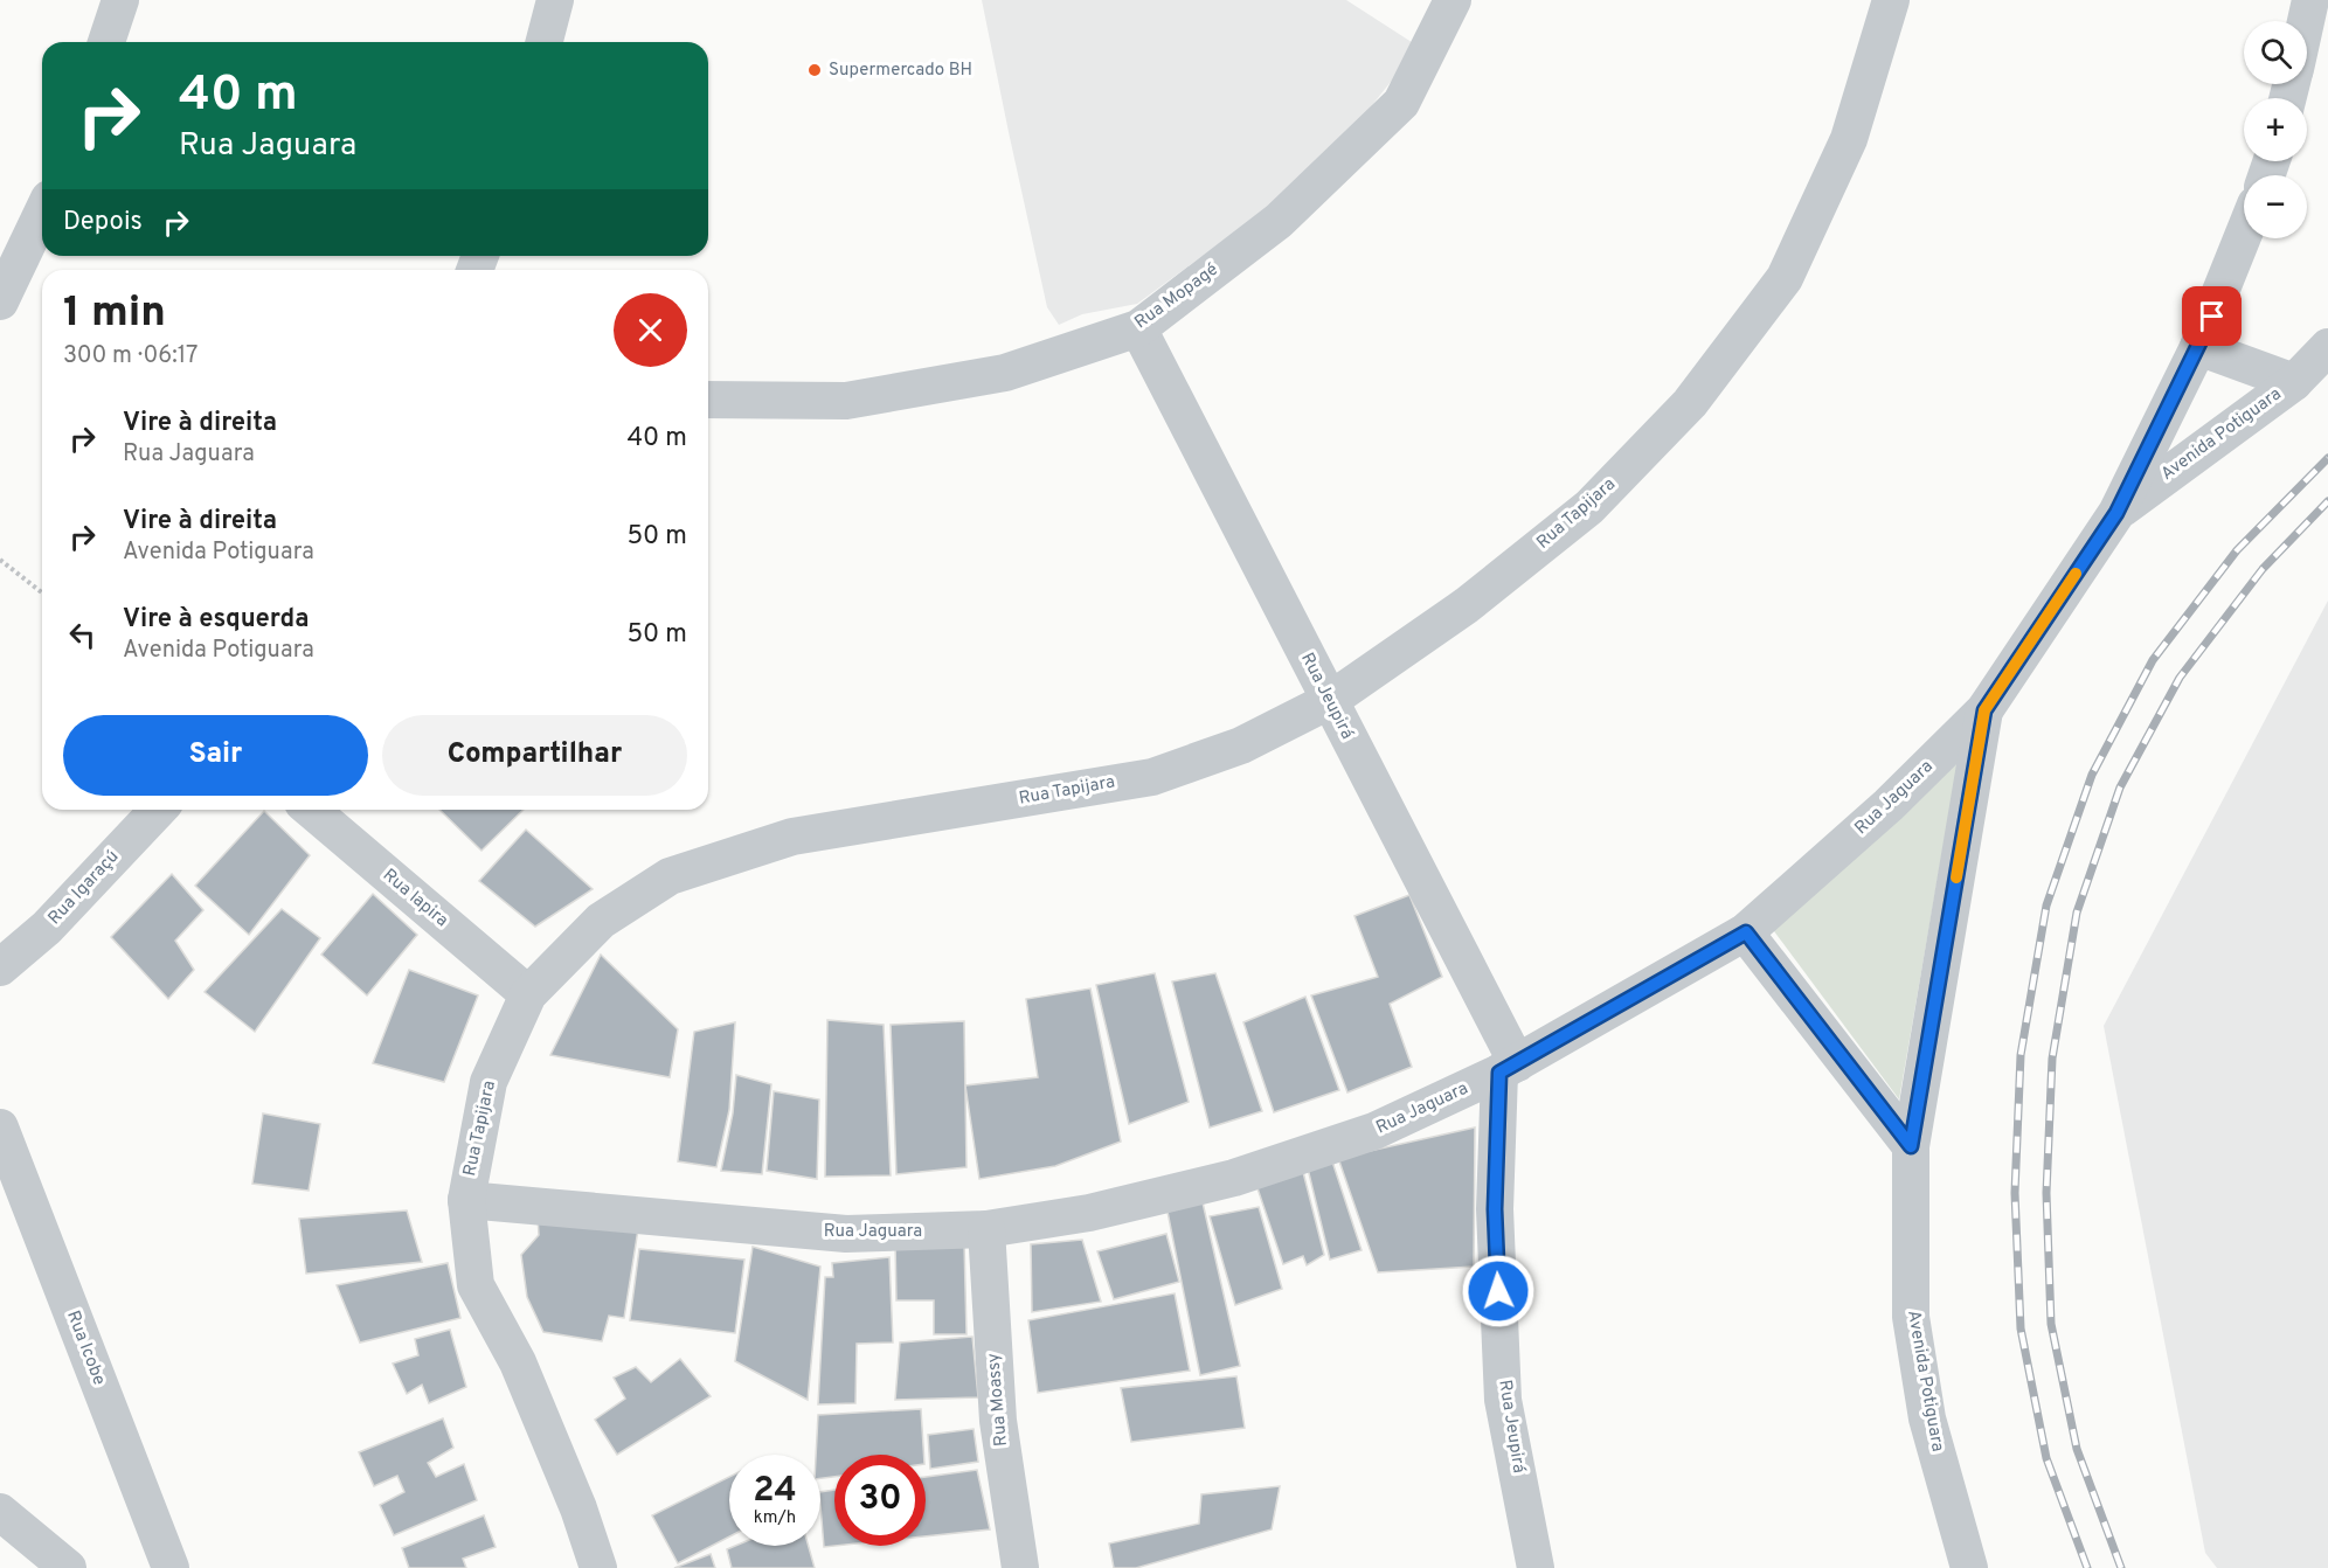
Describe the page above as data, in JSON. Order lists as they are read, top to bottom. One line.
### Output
{"streets":{"street":["Rua Mopagé","Avenida Potiguara","Rua Tapijara","Rua Jeupirá","Rua Jaguara","Rua Igaraçú","Rua Iapira","Rua Icobe","Rua Moassy"]},"crossings":[["Rua Mopagé","Rua Jeupirá"],["Avenida Potiguara","Rua Jaguara"],["Rua Tapijara","Rua Jeupirá"],["Rua Tapijara","Rua Jaguara"],["Rua Tapijara","Rua Iapira"],["Rua Jeupirá","Rua Jaguara"],["Rua Jaguara","Rua Moassy"]],"places":["Supermercado BH"],"page":{"map_buttons":["+","−"],"turn":["40 m","Rua Jaguara"],"then":"Depois","heading":["1 min","300 m · 06:17"],"list":[{"name":"Vire à direita","note":"Rua Jaguara","value":"40 m"},{"name":"Vire à direita","note":"Avenida Potiguara","value":"50 m"},{"name":"Vire à esquerda","note":"Avenida Potiguara","value":"50 m"}],"buttons":["Sair","Compartilhar"],"speed":"24 km/h","limit":"30"}}
